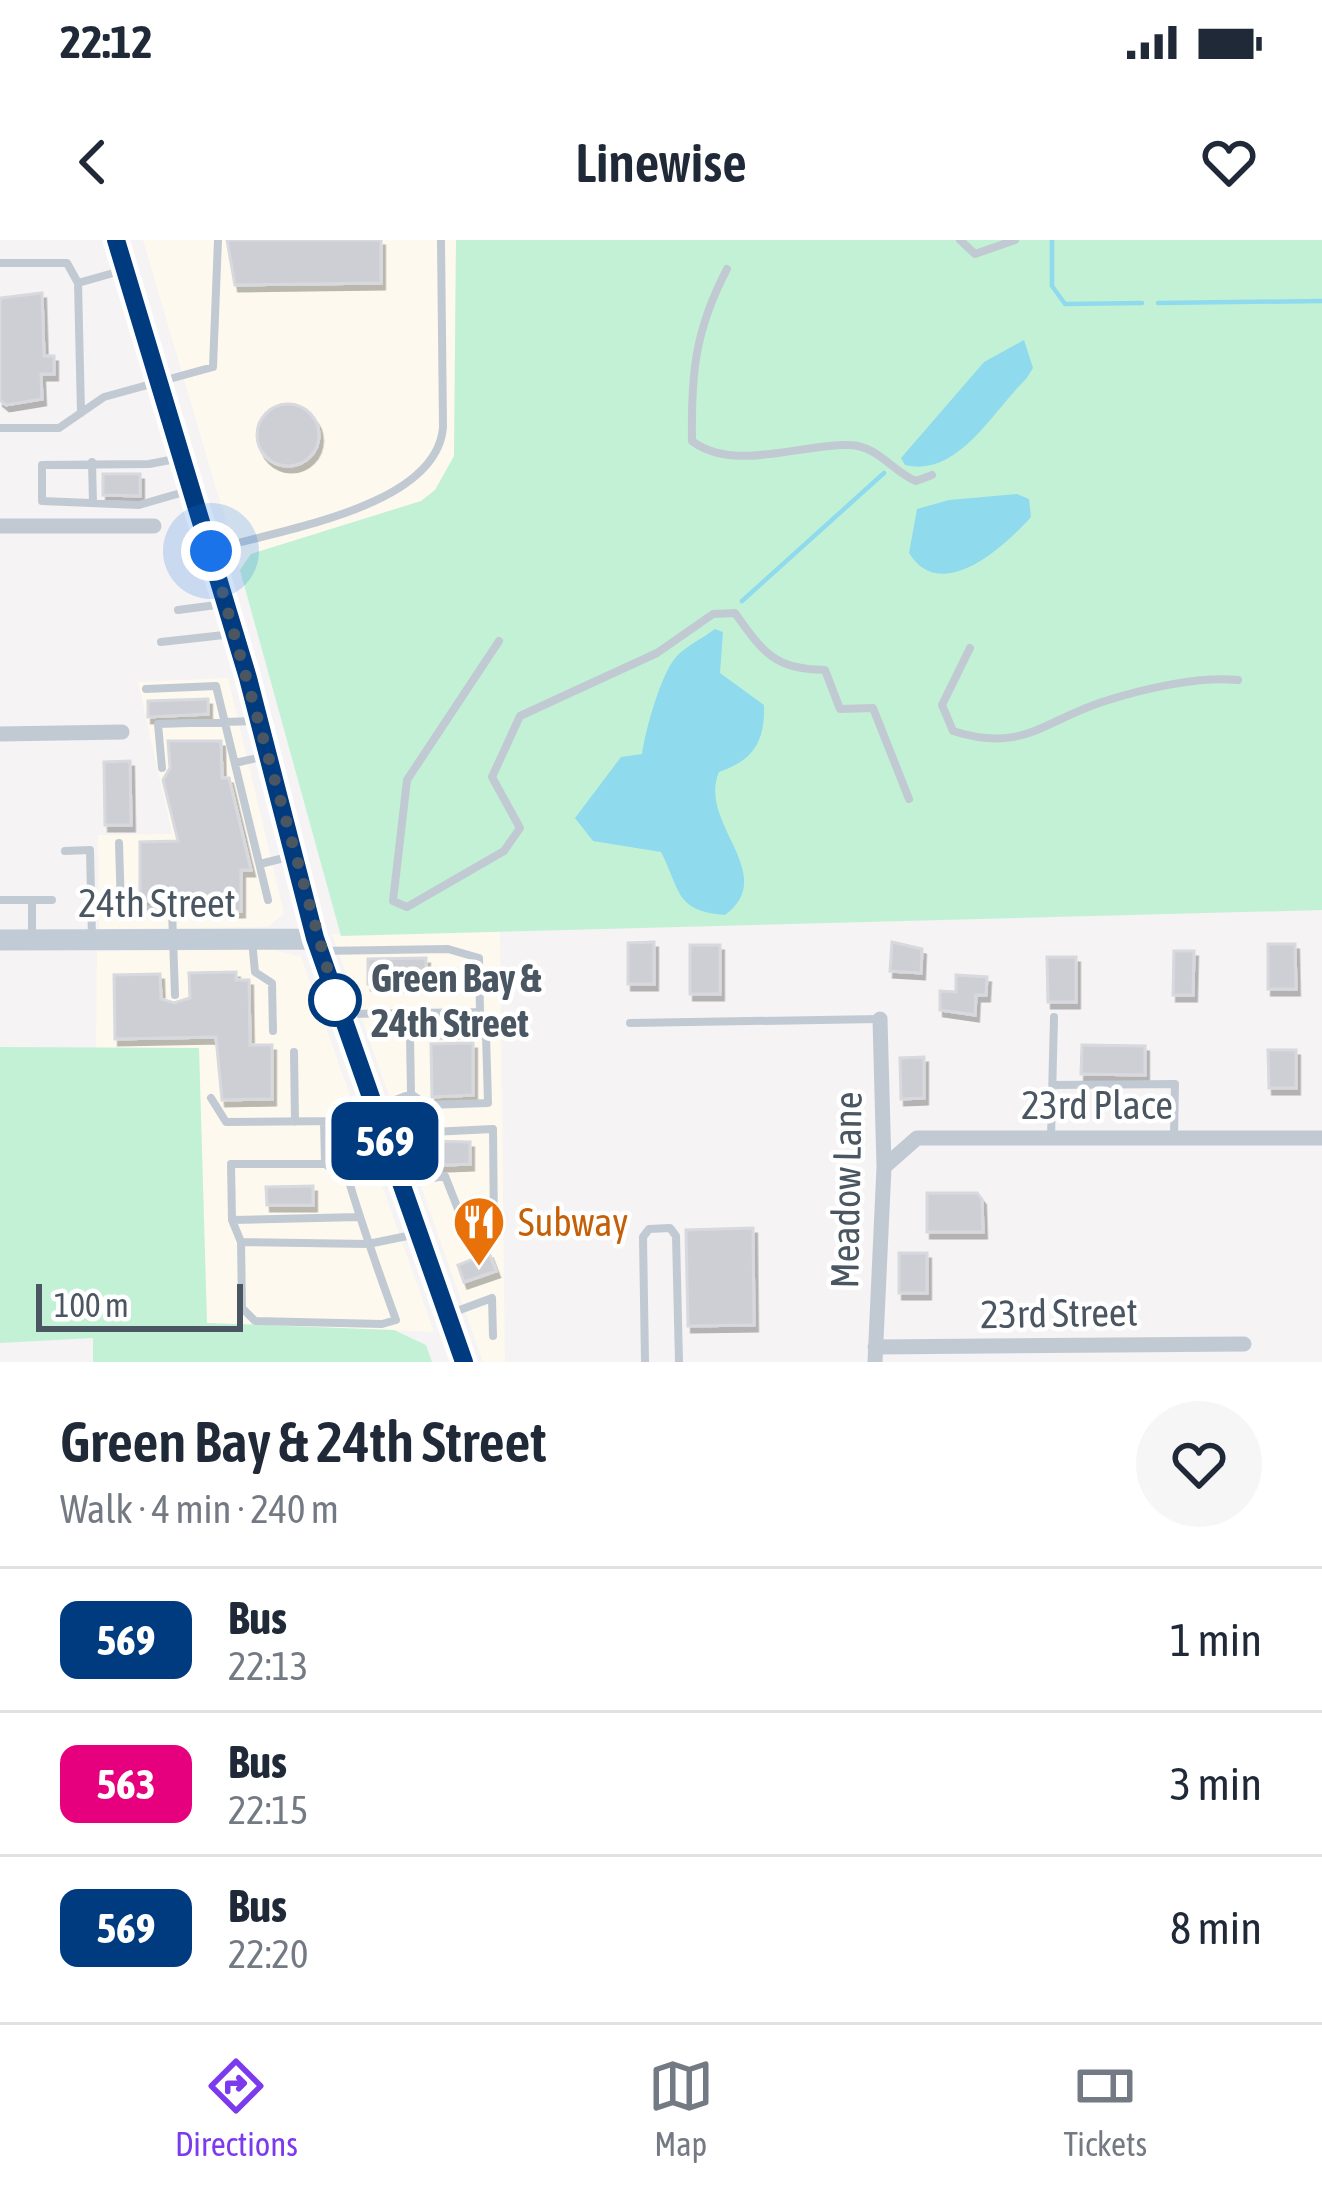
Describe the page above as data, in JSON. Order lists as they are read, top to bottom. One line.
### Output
{"streets":{"main road":["24th Street"],"street":["23rd Place","Meadow Lane","23rd Street"]},"crossings":[["23rd Place","Meadow Lane"],["Meadow Lane","23rd Street"]],"places":{"other":["Green Bay & 24th Street"],"restaurant":["Subway"]},"lines":["bus line 569"],"scale_bar":"100 m","page":{"status":"22:12","header":"Linewise","on_map":"569","scale":"100 m","heading":["Green Bay & 24th Street","Walk · 4 min · 240 m"],"list":[{"mark":"569","name":"Bus","note":"22:13","value":"1 min"},{"mark":"563","name":"Bus","note":"22:15","value":"3 min"},{"mark":"569","name":"Bus","note":"22:20","value":"8 min"}],"tabs":["Directions","Map","Tickets"]}}
